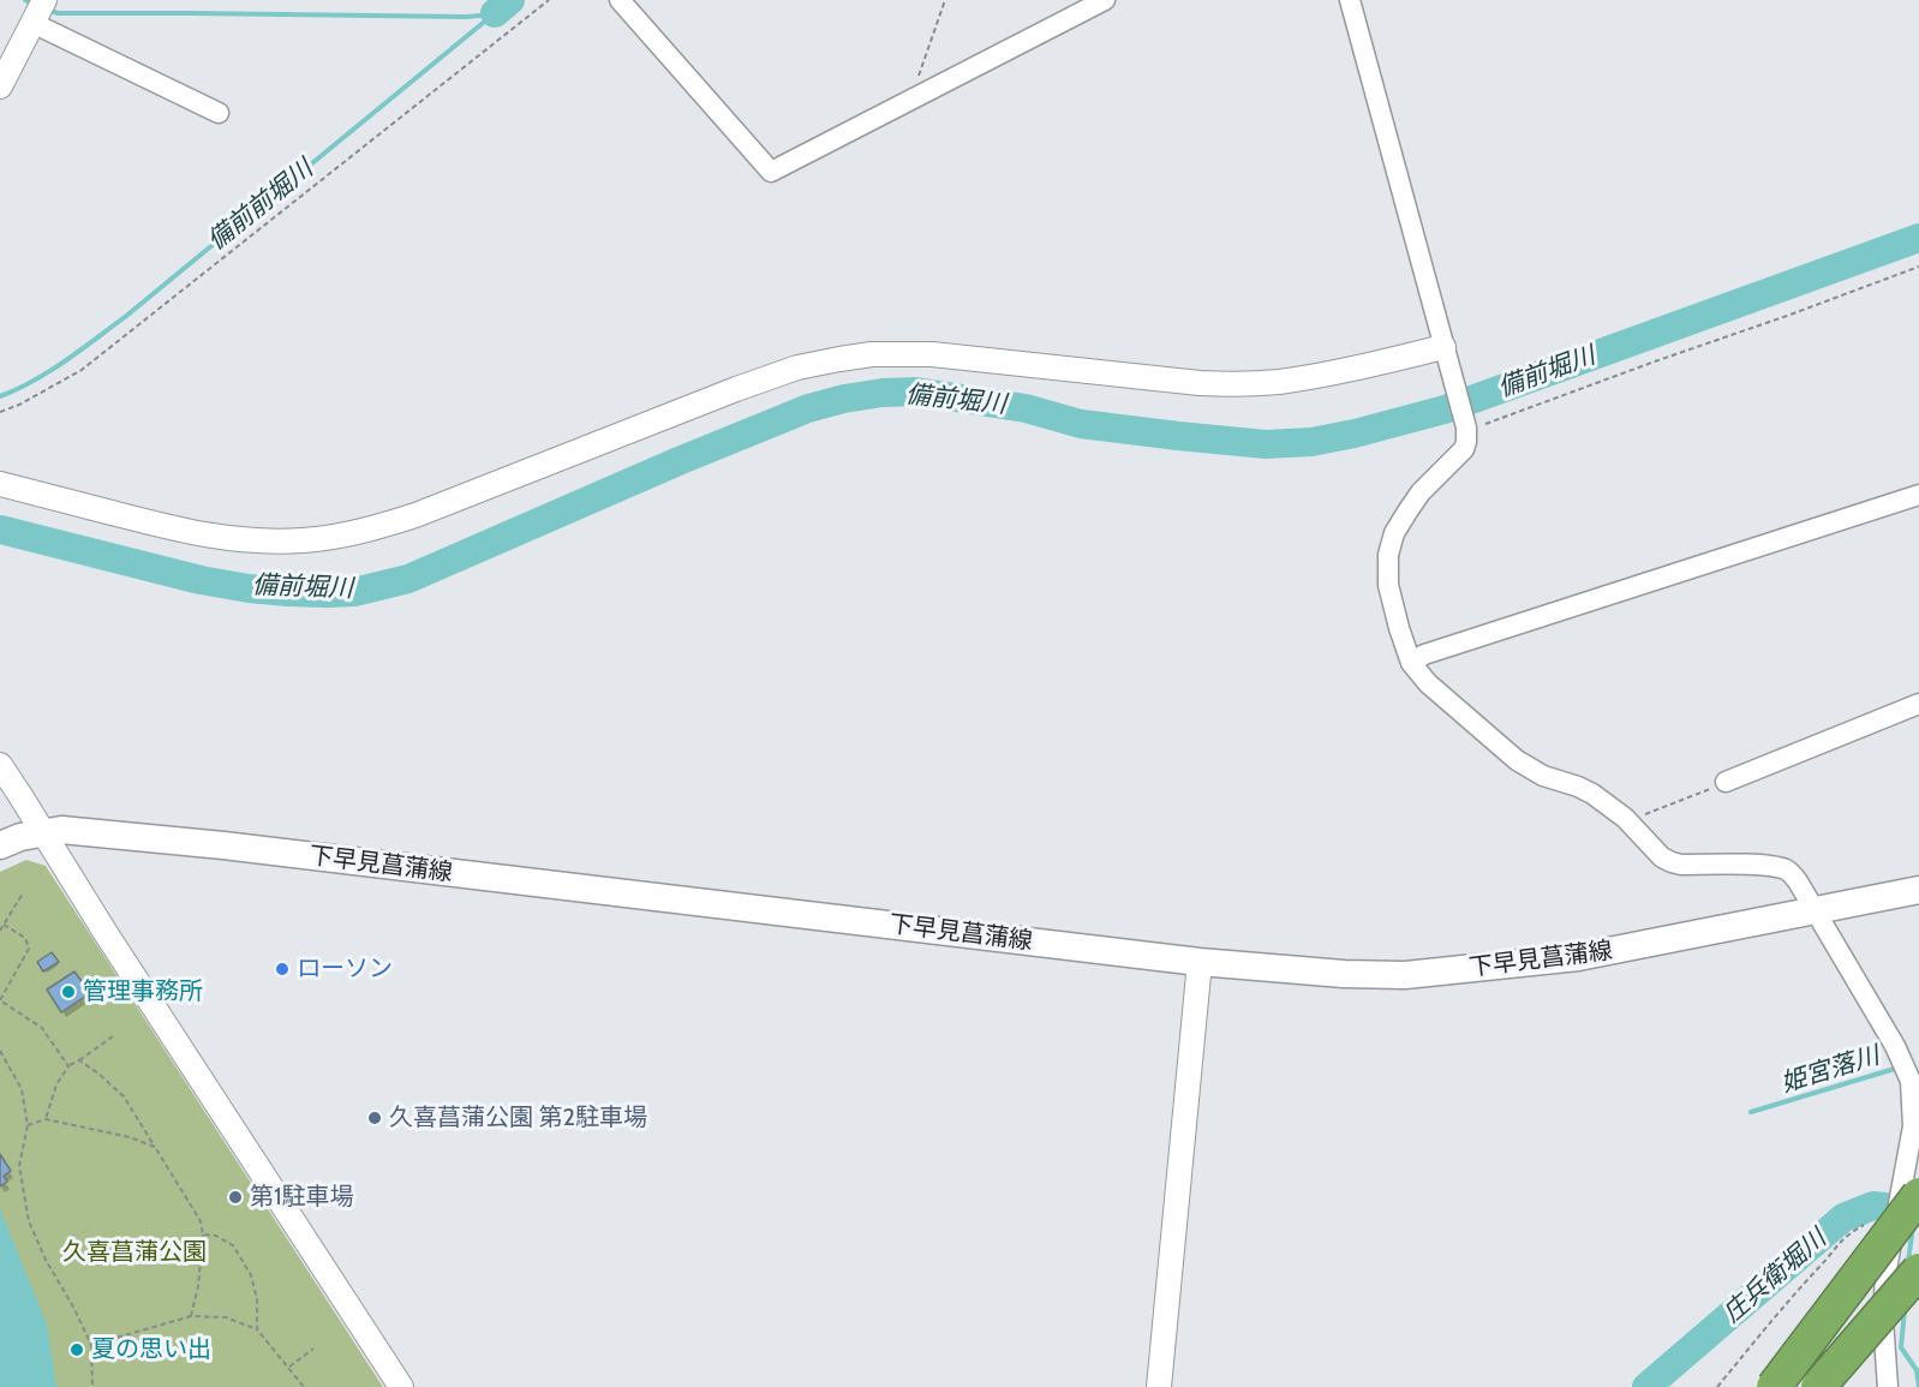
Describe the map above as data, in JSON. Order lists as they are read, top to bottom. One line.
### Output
{"streets":{"main road":["下早見菖蒲線"]},"water":["備前前堀川","備前堀川","姫宮落川","庄兵衛堀川"],"parks":["久喜菖蒲公園"],"places":["ローソン","管理事務所","久喜菖蒲公園 第2駐車場","第1駐車場","夏の思い出"]}
